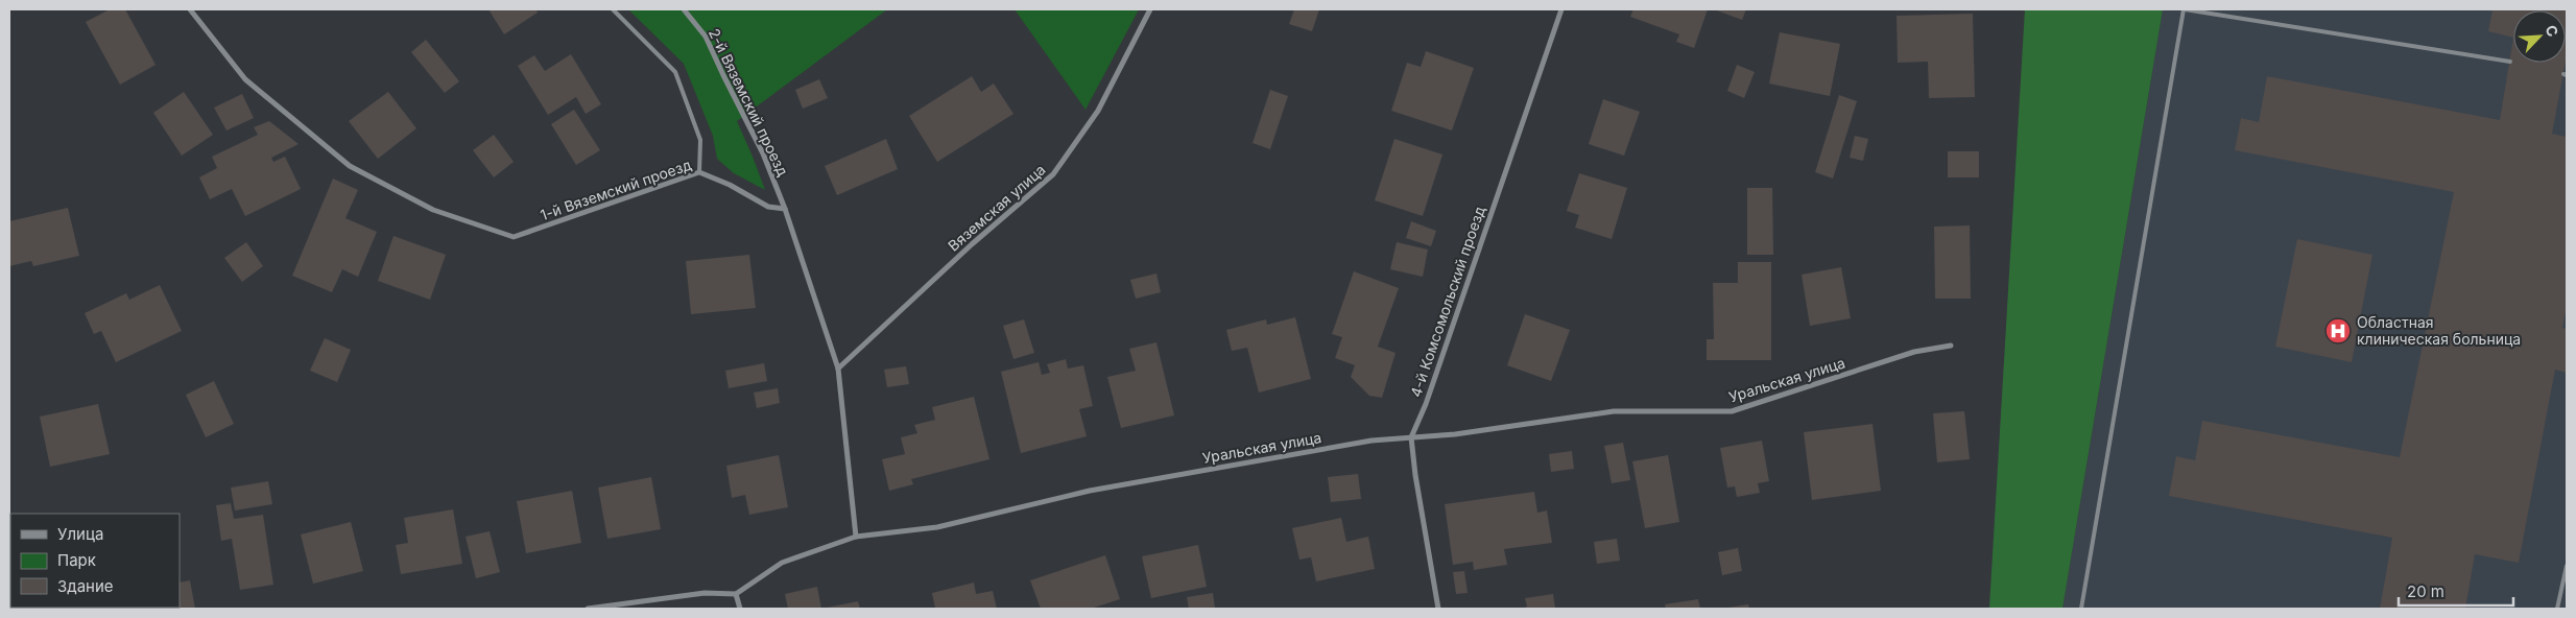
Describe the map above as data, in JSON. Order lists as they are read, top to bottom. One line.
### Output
{"streets":{"street":["2-й Вяземский проезд","1-й Вяземский проезд","Вяземская улица","4-й Комсомольский проезд","Уральская улица"]},"crossings":[["2-й Вяземский проезд","1-й Вяземский проезд"],["4-й Комсомольский проезд","Уральская улица"]],"places":{"hospital":["Областная клиническая больница"]},"legend":["Улица","Парк","Здание"],"scale_bar":"20 m","north":"top right"}
